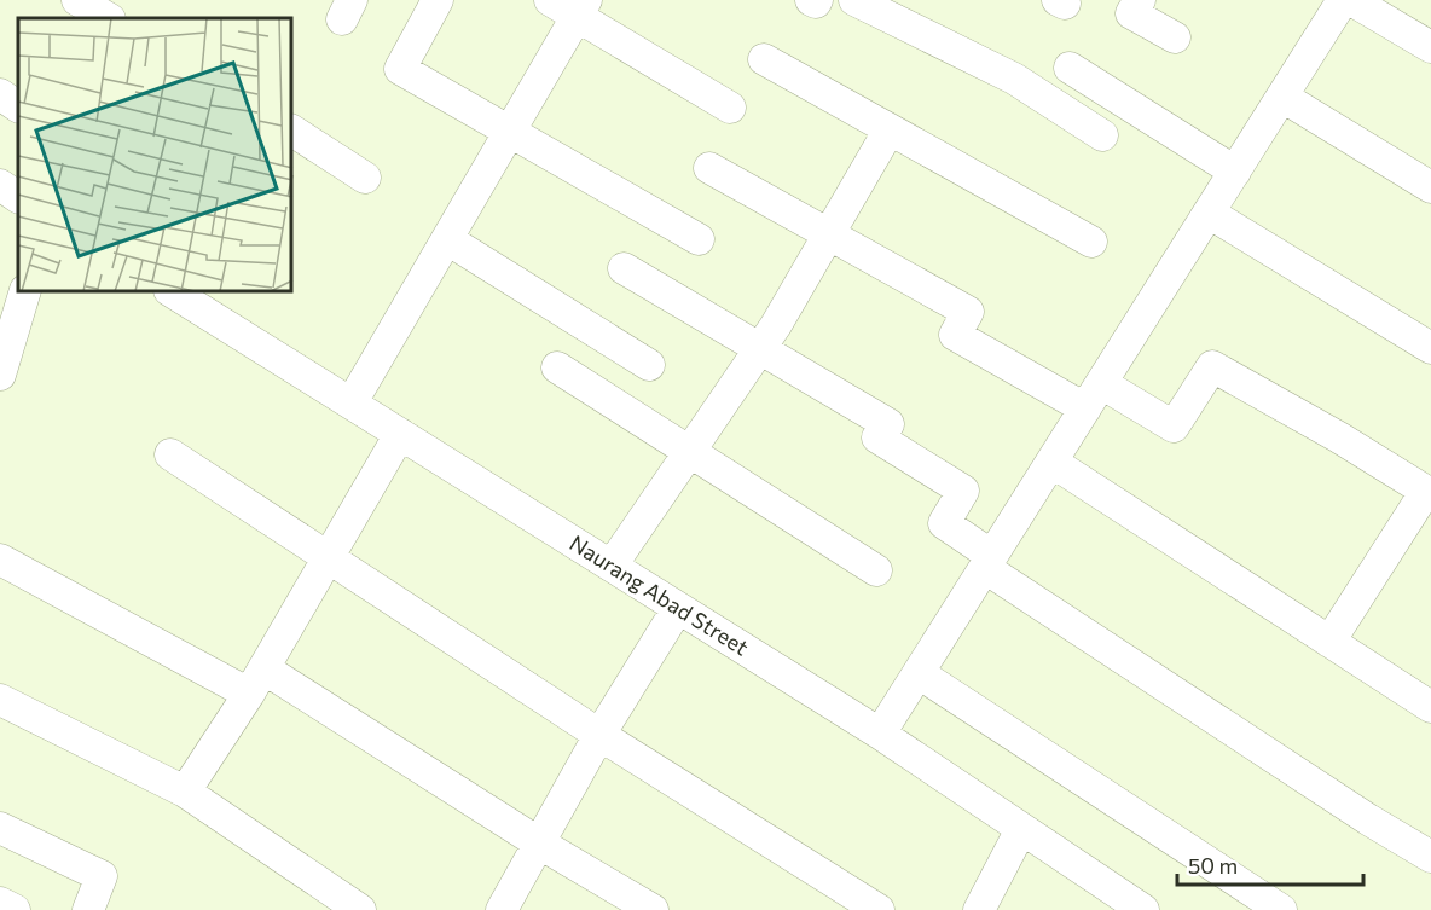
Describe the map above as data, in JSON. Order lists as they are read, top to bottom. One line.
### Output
{"streets":{"street":["Naurang Abad Street"]},"scale_bar":"50 m"}
